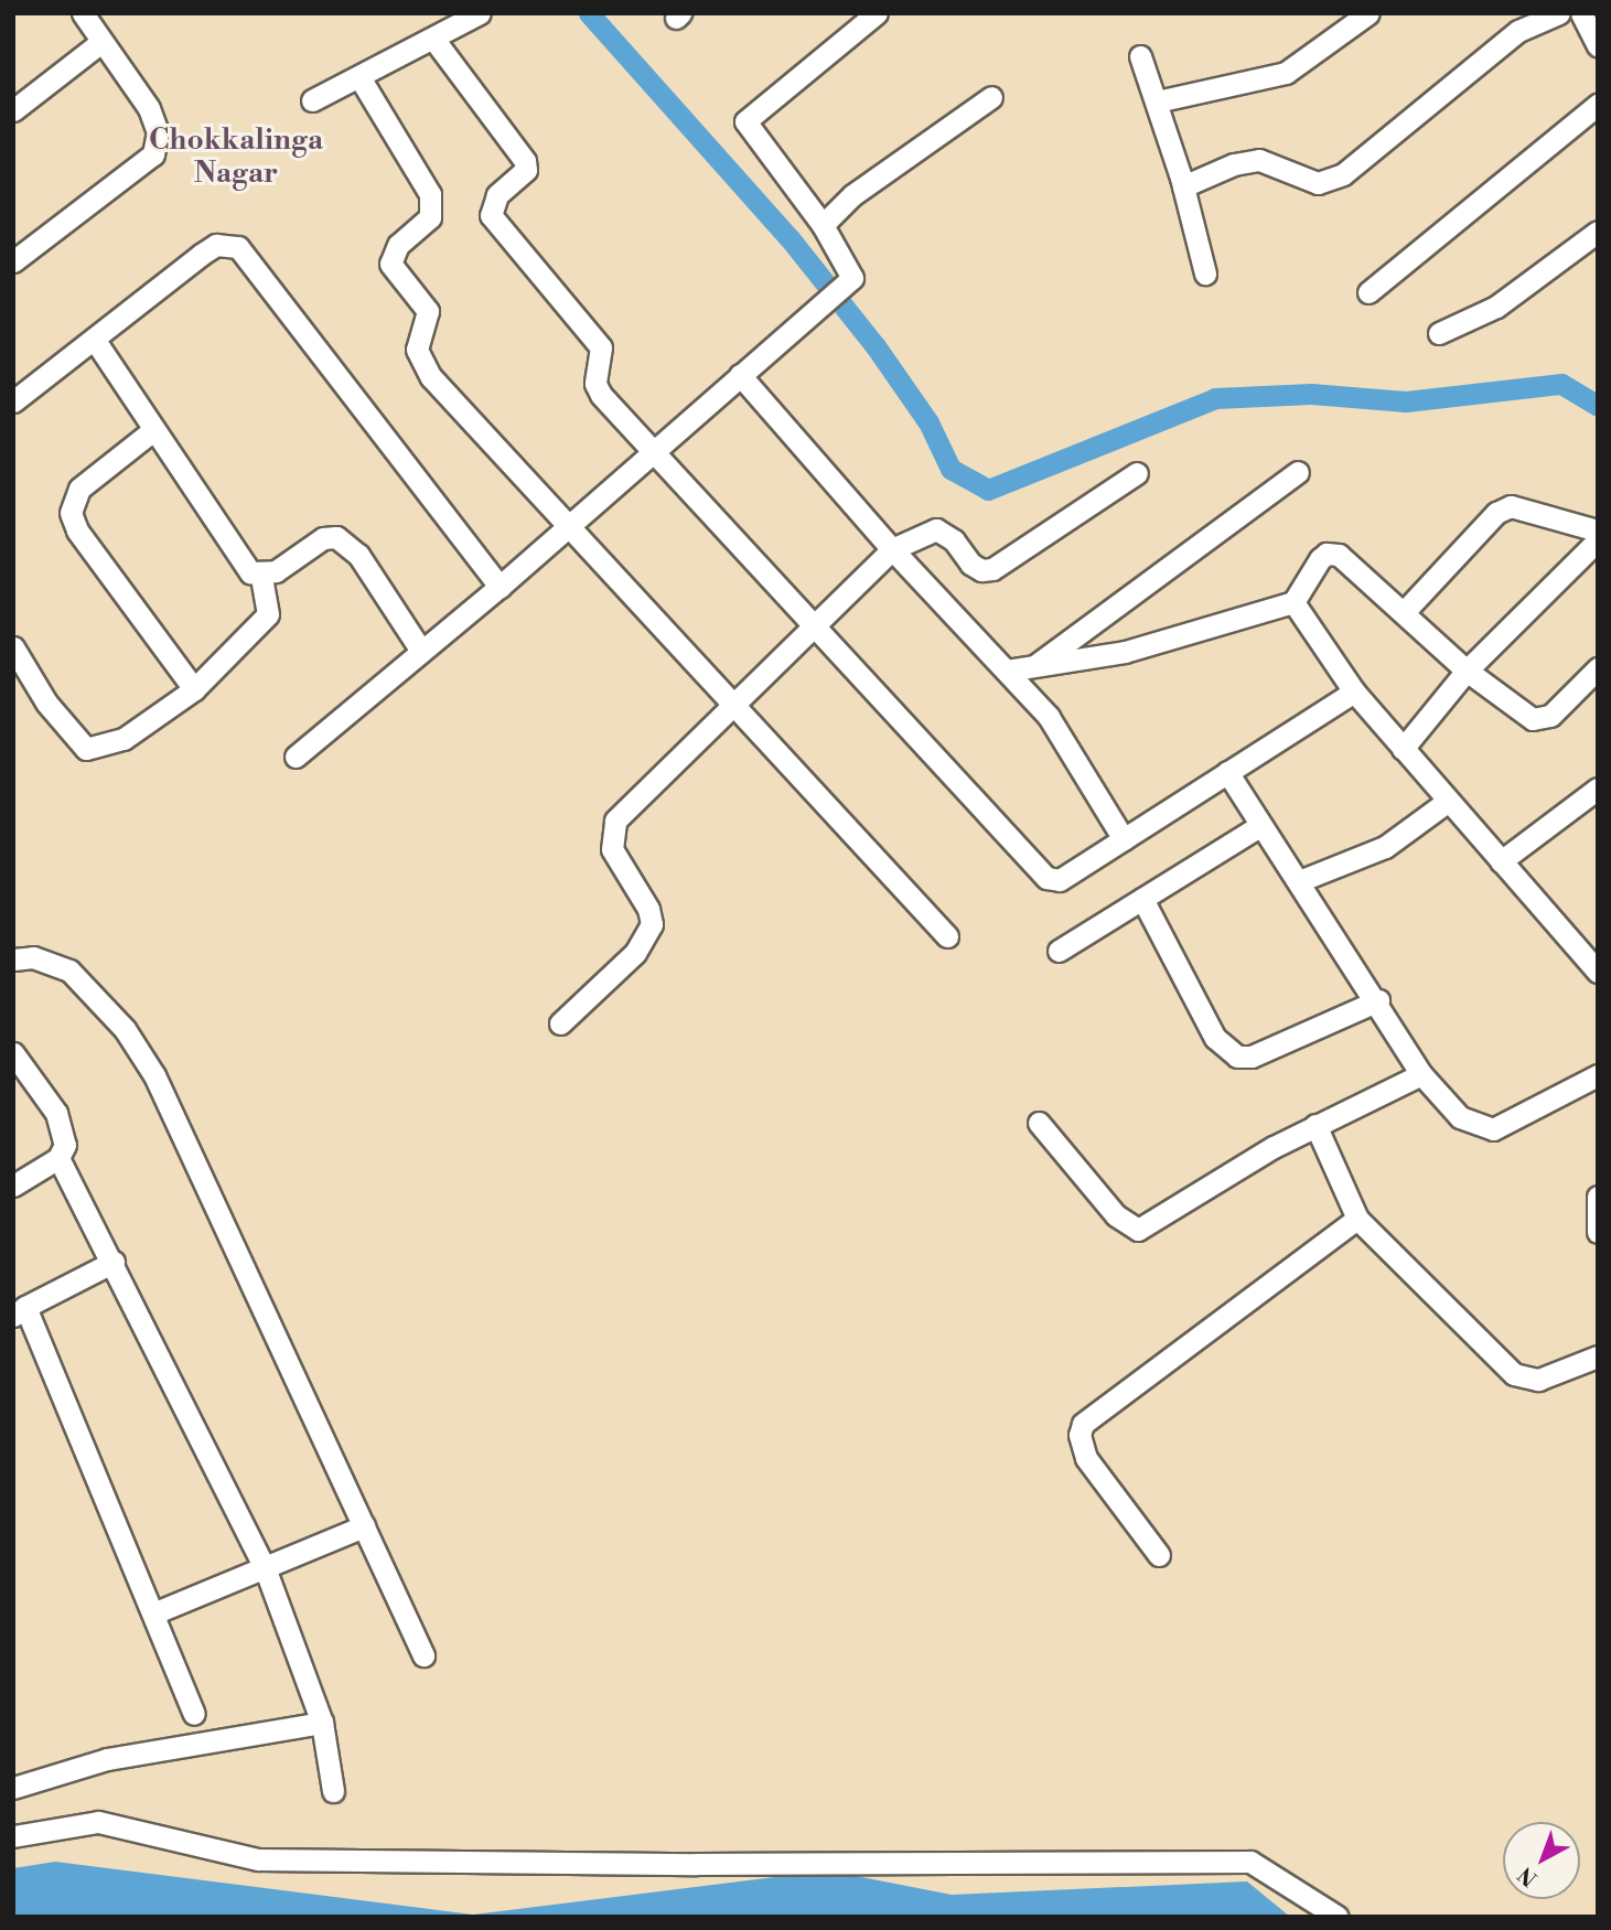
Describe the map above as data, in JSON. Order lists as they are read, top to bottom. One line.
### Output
{"districts":["Chokkalinga Nagar"],"north":"bottom left"}
